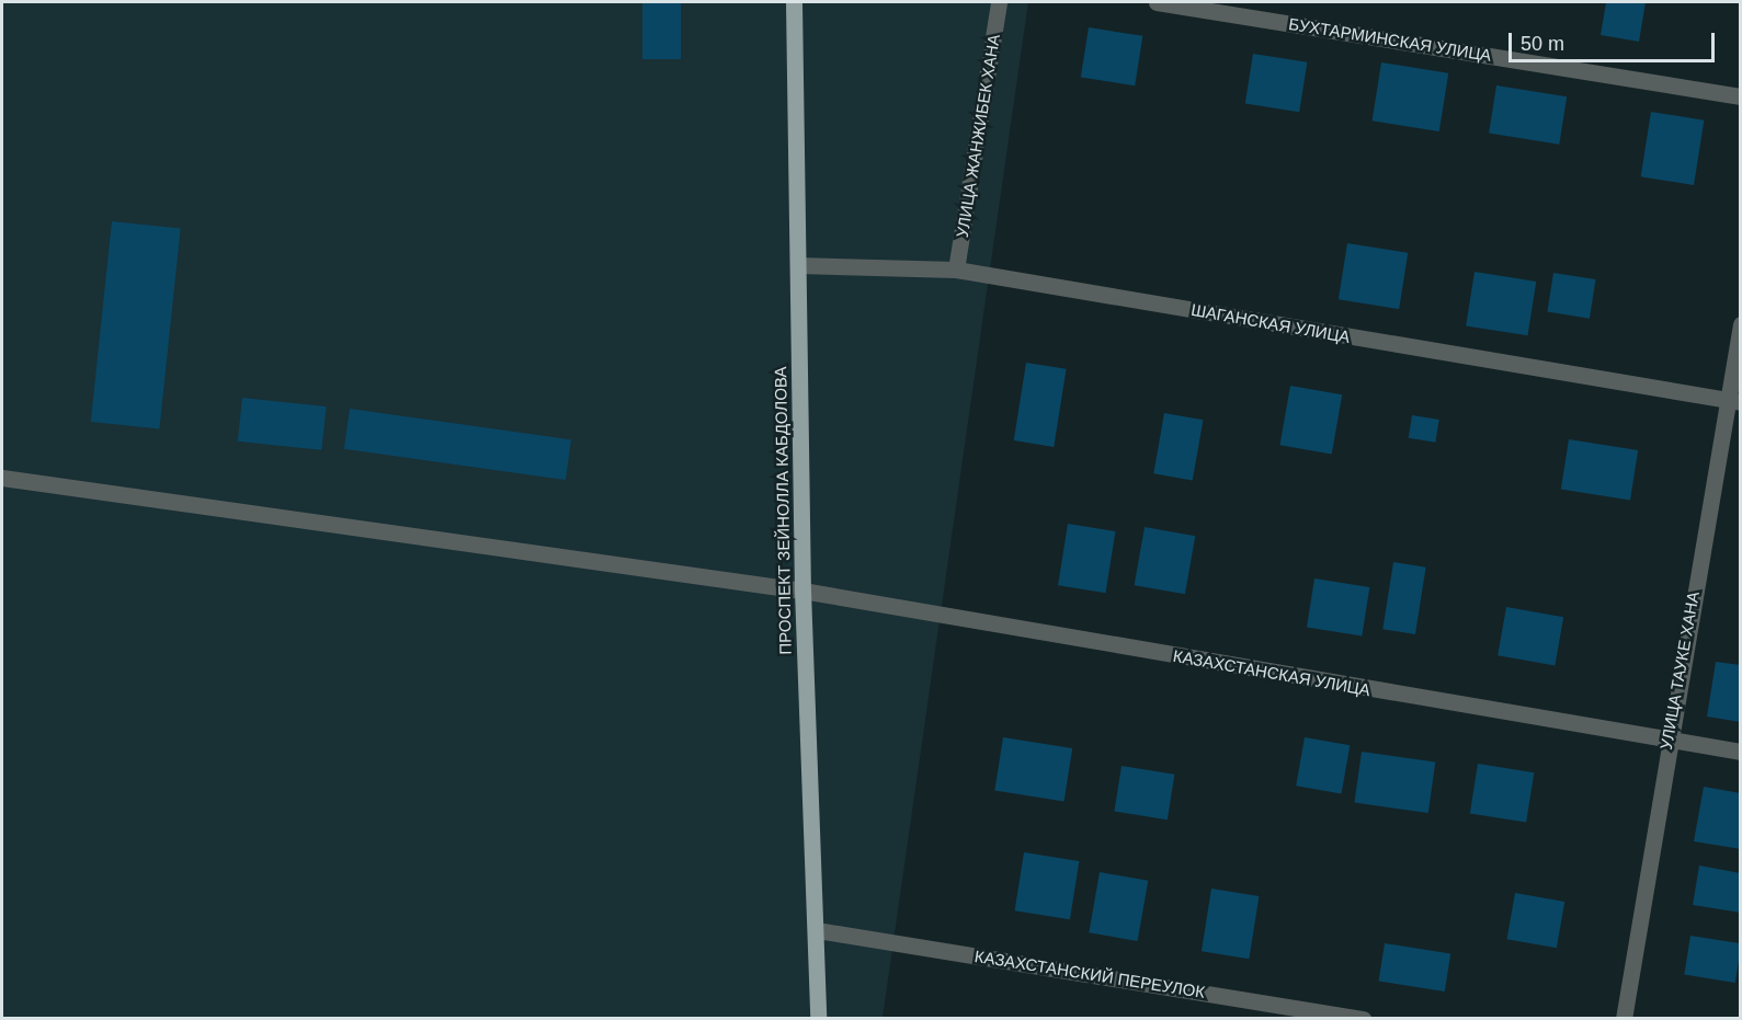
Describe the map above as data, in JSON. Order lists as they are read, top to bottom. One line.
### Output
{"streets":{"main road":["ПРОСПЕКТ ЗЕЙНОЛЛА КАБДОЛОВА"],"street":["БУХТАРМИНСКАЯ УЛИЦА","УЛИЦА ЖАНЖИБЕК ХАНА","ШАГАНСКАЯ УЛИЦА","УЛИЦА ТАУКЕ ХАНА","КАЗАХСТАНСКАЯ УЛИЦА","КАЗАХСТАНСКИЙ ПЕРЕУЛОК"]},"crossings":[["УЛИЦА ЖАНЖИБЕК ХАНА","ШАГАНСКАЯ УЛИЦА"],["ШАГАНСКАЯ УЛИЦА","ПРОСПЕКТ ЗЕЙНОЛЛА КАБДОЛОВА"],["ШАГАНСКАЯ УЛИЦА","УЛИЦА ТАУКЕ ХАНА"],["ПРОСПЕКТ ЗЕЙНОЛЛА КАБДОЛОВА","КАЗАХСТАНСКАЯ УЛИЦА"],["ПРОСПЕКТ ЗЕЙНОЛЛА КАБДОЛОВА","КАЗАХСТАНСКИЙ ПЕРЕУЛОК"],["УЛИЦА ТАУКЕ ХАНА","КАЗАХСТАНСКАЯ УЛИЦА"]],"scale_bar":"50 m"}
